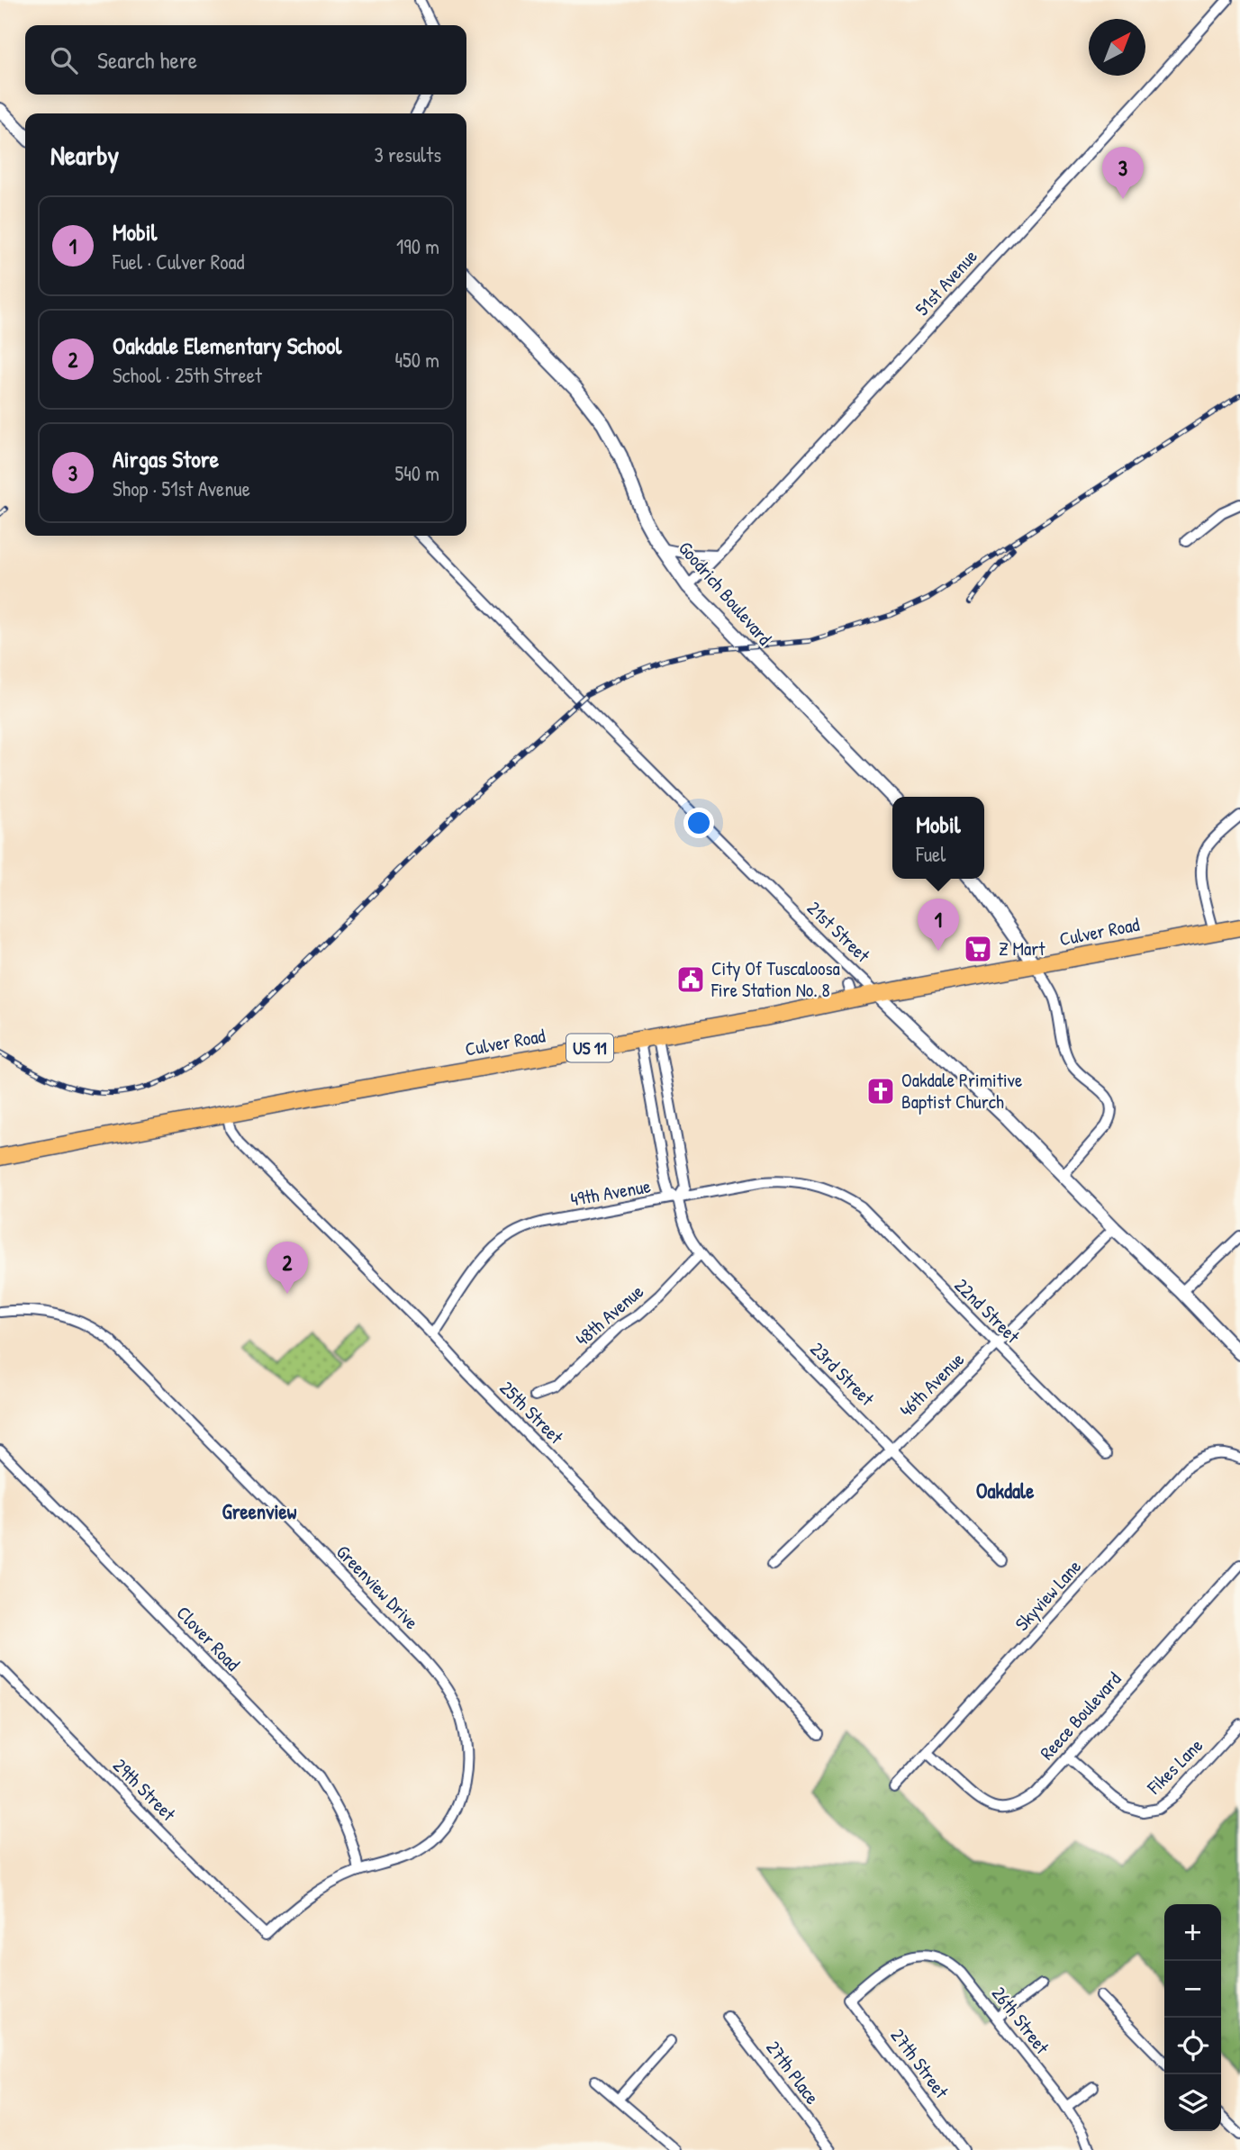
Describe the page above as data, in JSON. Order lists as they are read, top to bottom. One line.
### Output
{"streets":{"main road":["Culver Road","US 11"],"street":["51st Avenue","Goodrich Boulevard","21st Street","49th Avenue","22nd Street","48th Avenue","23rd Street","46th Avenue","25th Street","Greenview Drive","Skyview Lane","Clover Road","Reece Boulevard","Fikes Lane","29th Street","26th Street","27th Street","27th Place"]},"crossings":[["51st Avenue","Goodrich Boulevard"],["21st Street","Culver Road"],["21st Street","46th Avenue"],["Culver Road","23rd Street"],["Culver Road","25th Street"],["49th Avenue","22nd Street"],["49th Avenue","23rd Street"],["49th Avenue","25th Street"],["22nd Street","46th Avenue"],["48th Avenue","23rd Street"],["23rd Street","46th Avenue"],["Greenview Drive","Clover Road"],["Greenview Drive","29th Street"],["Skyview Lane","Reece Boulevard"],["Reece Boulevard","Fikes Lane"],["26th Street","27th Street"]],"districts":["Oakdale","Greenview"],"places":{"supermarket":["Z Mart"],"public building":["City Of Tuscaloosa Fire Station No. 8"],"church":["Oakdale Primitive Baptist Church"]},"north":"top right","page":{"search":"Search here","heading":["Nearby","3 results"],"pins":["3","1","2"],"list":[{"mark":"1","name":"Mobil","note":"Fuel · Culver Road","value":"190 m"},{"mark":"2","name":"Oakdale Elementary School","note":"School · 25th Street","value":"450 m"},{"mark":"3","name":"Airgas Store","note":"Shop · 51st Avenue","value":"540 m"}],"popup":["Mobil","Fuel"],"map_buttons":["+","−"]}}
